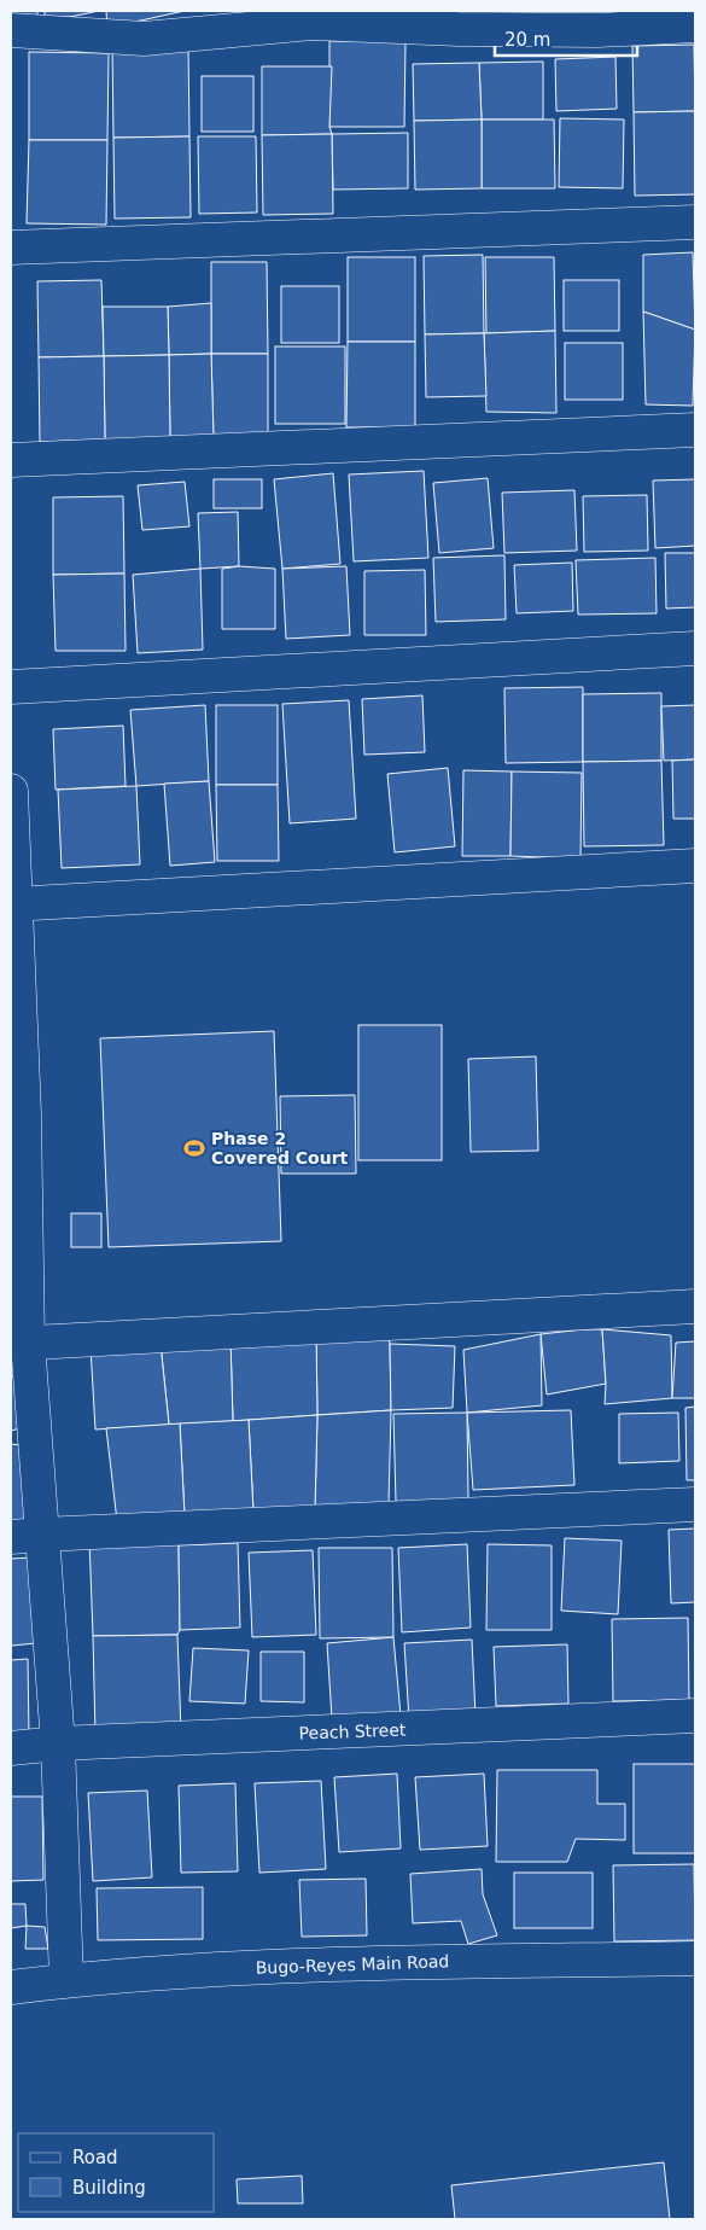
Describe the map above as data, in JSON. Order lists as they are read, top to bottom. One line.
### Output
{"streets":{"street":["Peach Street","Bugo-Reyes Main Road"]},"places":{"sports":["Phase 2 Covered Court"]},"legend":["Road","Building"],"scale_bar":"20 m"}
